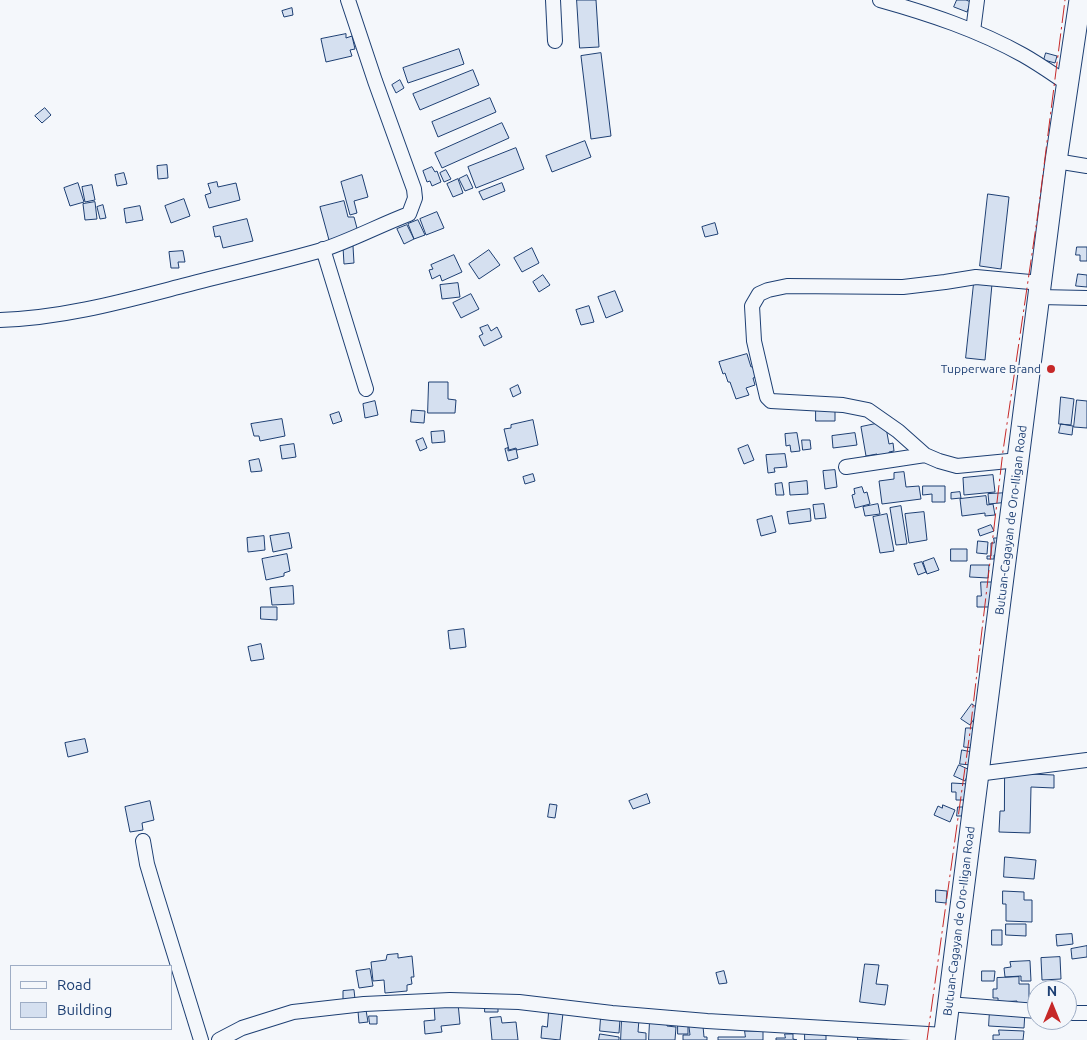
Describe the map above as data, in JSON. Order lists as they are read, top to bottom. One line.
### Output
{"streets":{"highway":["Butuan-Cagayan de Oro-Iligan Road"]},"places":["Tupperware Brand"],"legend":["Road","Building"],"north":"top"}
